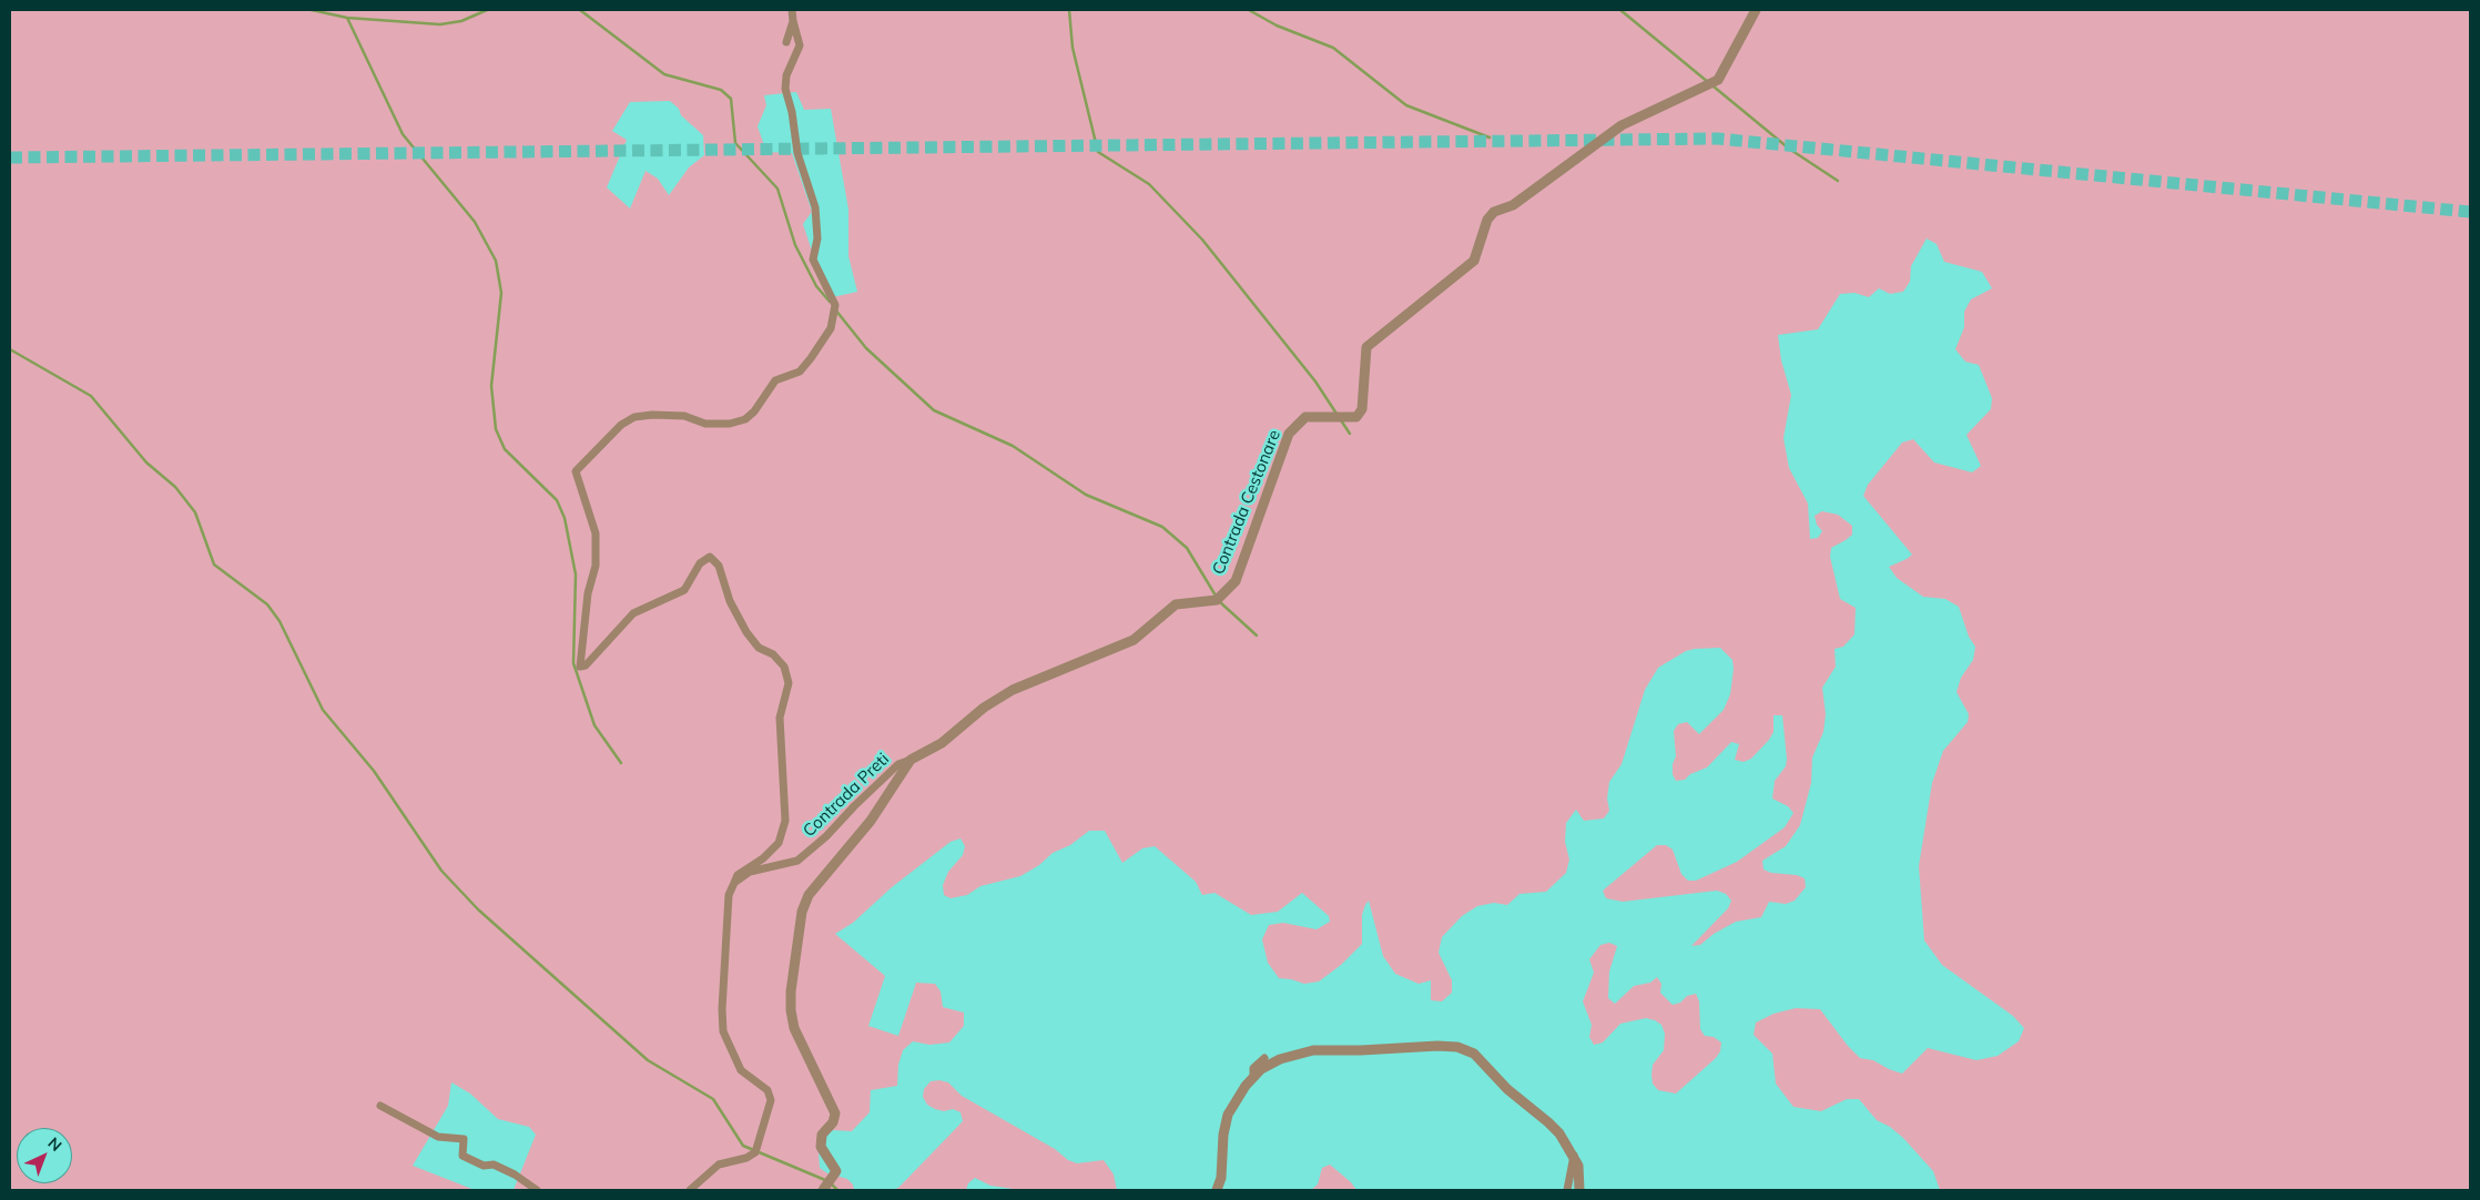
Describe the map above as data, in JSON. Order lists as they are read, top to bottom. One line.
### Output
{"streets":{"street":["Contrada Cestonare","Contrada Preti"]},"crossings":[["Contrada Cestonare","Contrada Preti"]],"north":"top right"}
